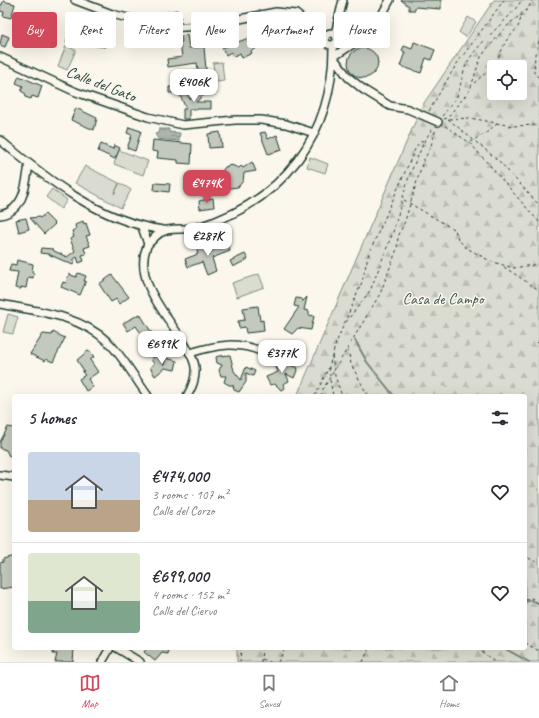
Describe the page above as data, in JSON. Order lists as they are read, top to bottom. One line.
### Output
{"streets":{"street":["Calle del Gato"]},"parks":["Casa de Campo"],"page":{"chip":["Buy","Rent","Filters","New","Apartment","House"],"price":["€406K","€474K","€287K","€699K","€377K"],"heading":"5 homes","list":[{"name":"€474,000","note":"3 rooms · 107 m² · Calle del Corzo"},{"name":"€699,000","note":"4 rooms · 152 m² · Calle del Ciervo"}],"tabs":["Map","Saved","Home"]}}
